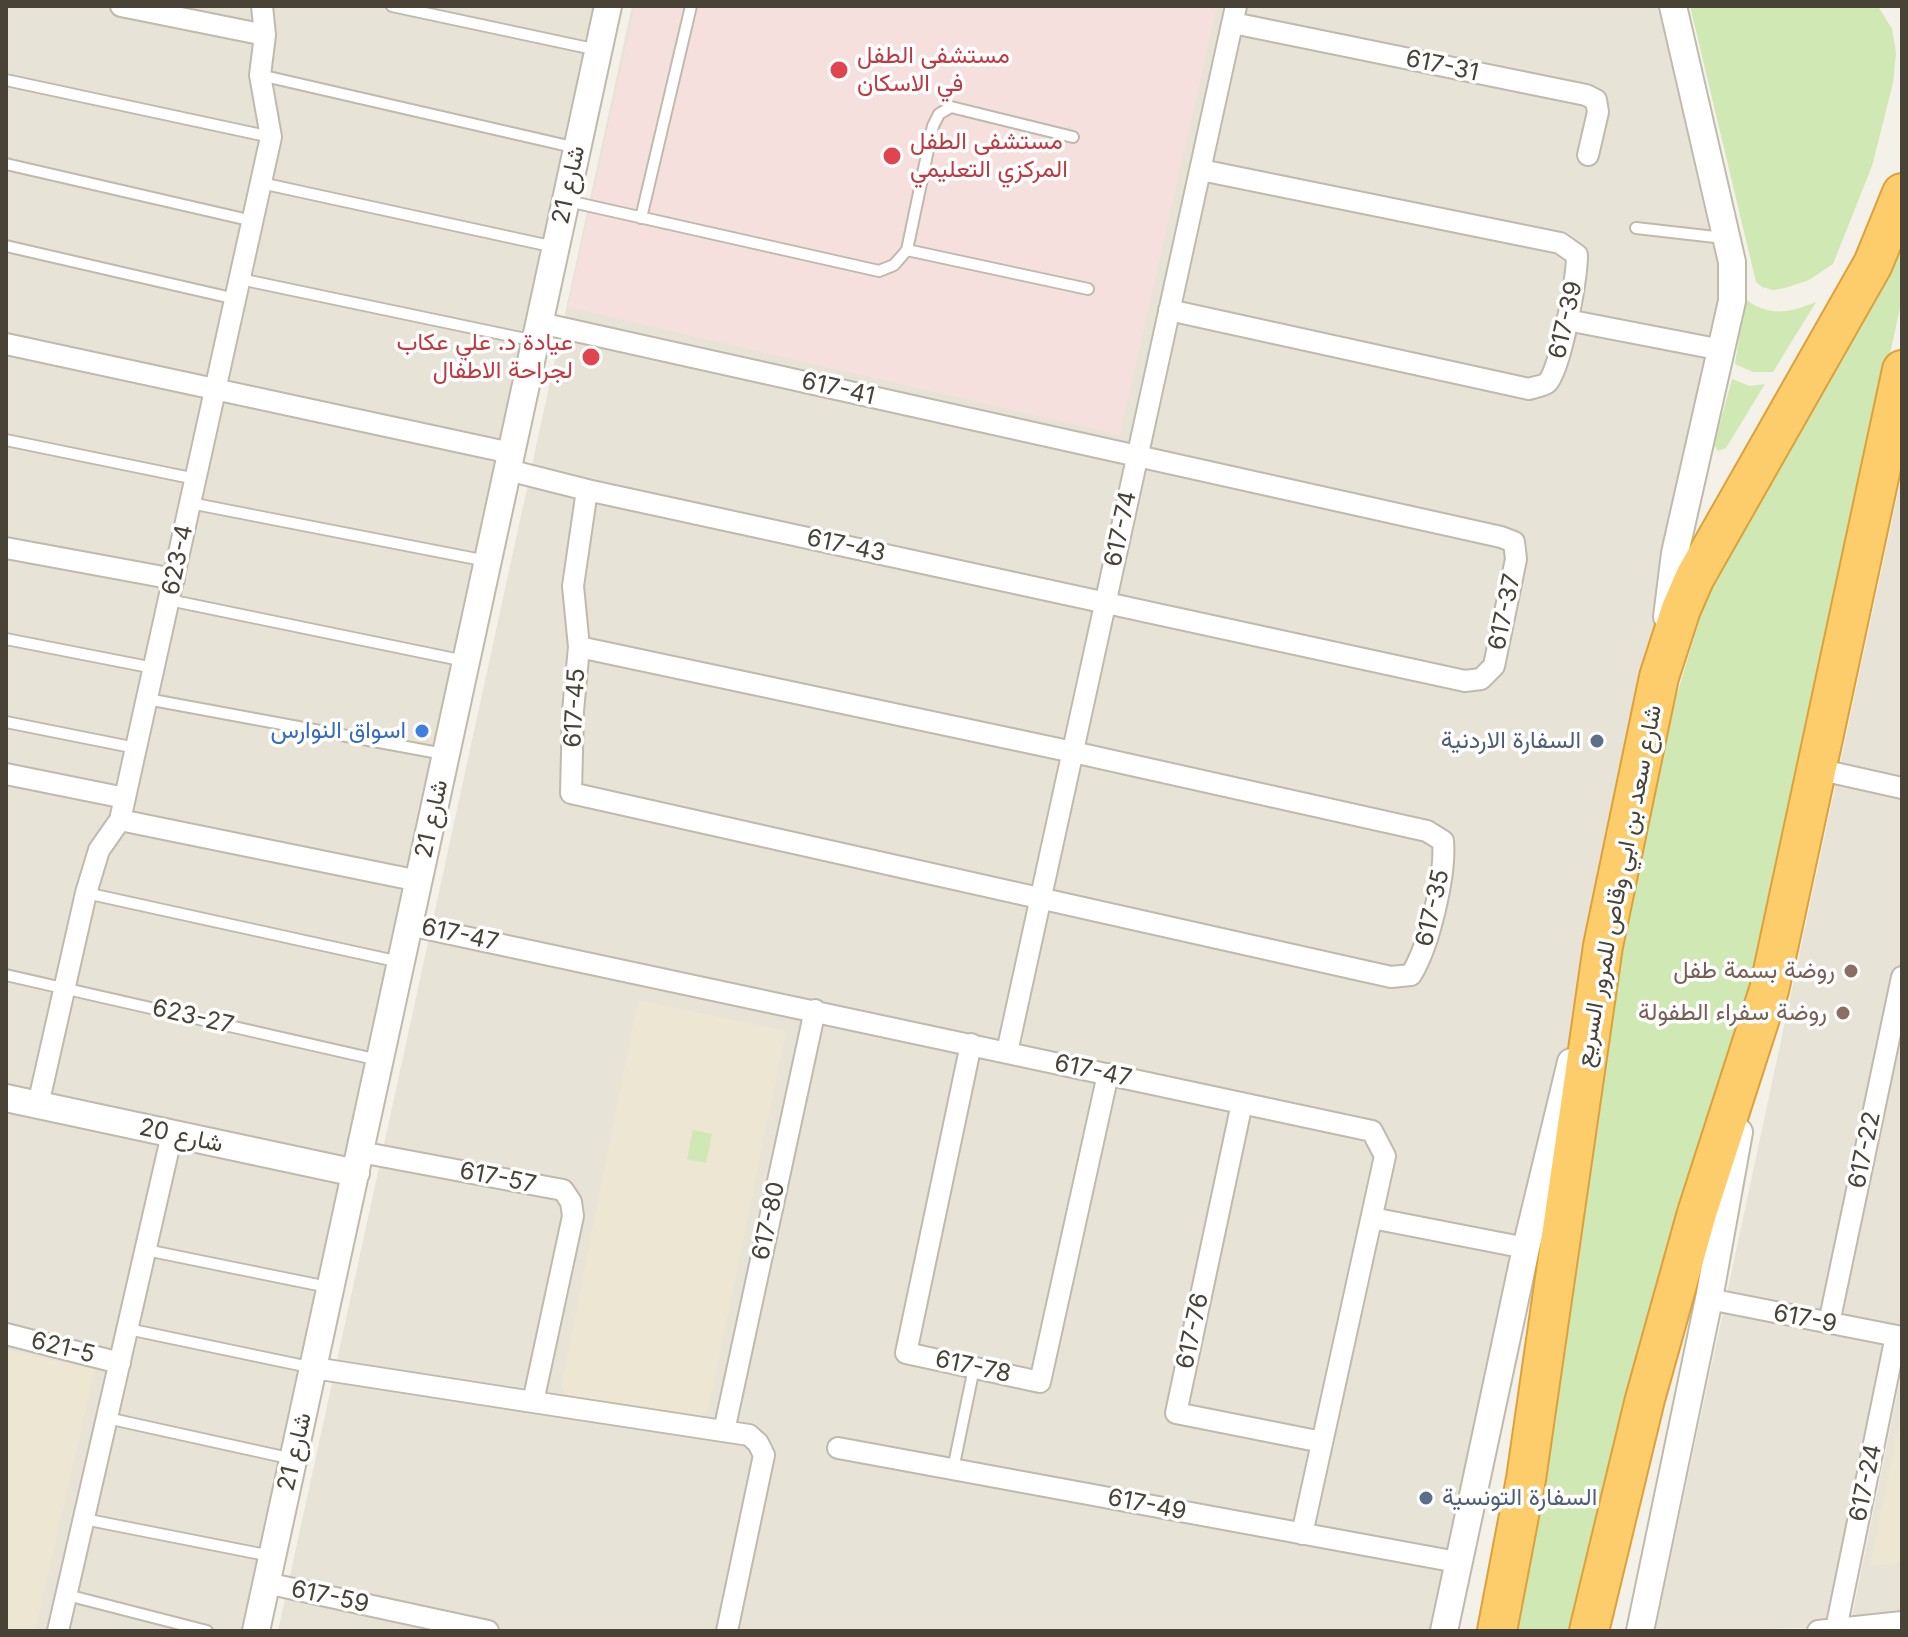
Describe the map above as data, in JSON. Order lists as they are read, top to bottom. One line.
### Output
{"streets":{"highway":["شارع سعد بن ابي وقاص للمرور السريع"],"street":["617-31","شارع 21","617-39","617-41","617-74","617-43","623-4","617-37","617-45","617-35","617-47","شارع 20","617-22","617-57","617-80","617-9","617-76","621-5","617-78","617-24","617-49","617-59"],"lane":["623-27"]},"crossings":[["617-31","617-74"],["شارع 21","617-41"],["شارع 21","617-43"],["شارع 21","617-47"],["شارع 21","623-27"],["شارع 21","شارع 20"],["شارع 21","617-57"],["شارع 21","617-59"],["617-39","617-74"],["617-41","617-74"],["617-41","617-37"],["617-74","617-43"],["617-74","617-37"],["617-74","617-45"],["617-74","617-35"],["617-74","617-47"],["617-43","623-4"],["617-43","617-37"],["623-4","623-27"],["623-4","شارع 20"],["617-45","617-35"],["617-47","617-80"],["617-47","617-76"],["617-47","617-78"],["617-47","617-49"],["شارع 20","617-57"],["617-22","617-9"],["617-9","617-24"]],"places":["مستشفى الطفل في الاسكان","مستشفى الطفل المركزي التعليمي","عيادة د. علي عكاب لجراحة الاطفال","اسواق النوارس","السفارة الاردنية","روضة بسمة طفل","روضة سفراء الطفولة","السفارة التونسية"]}
